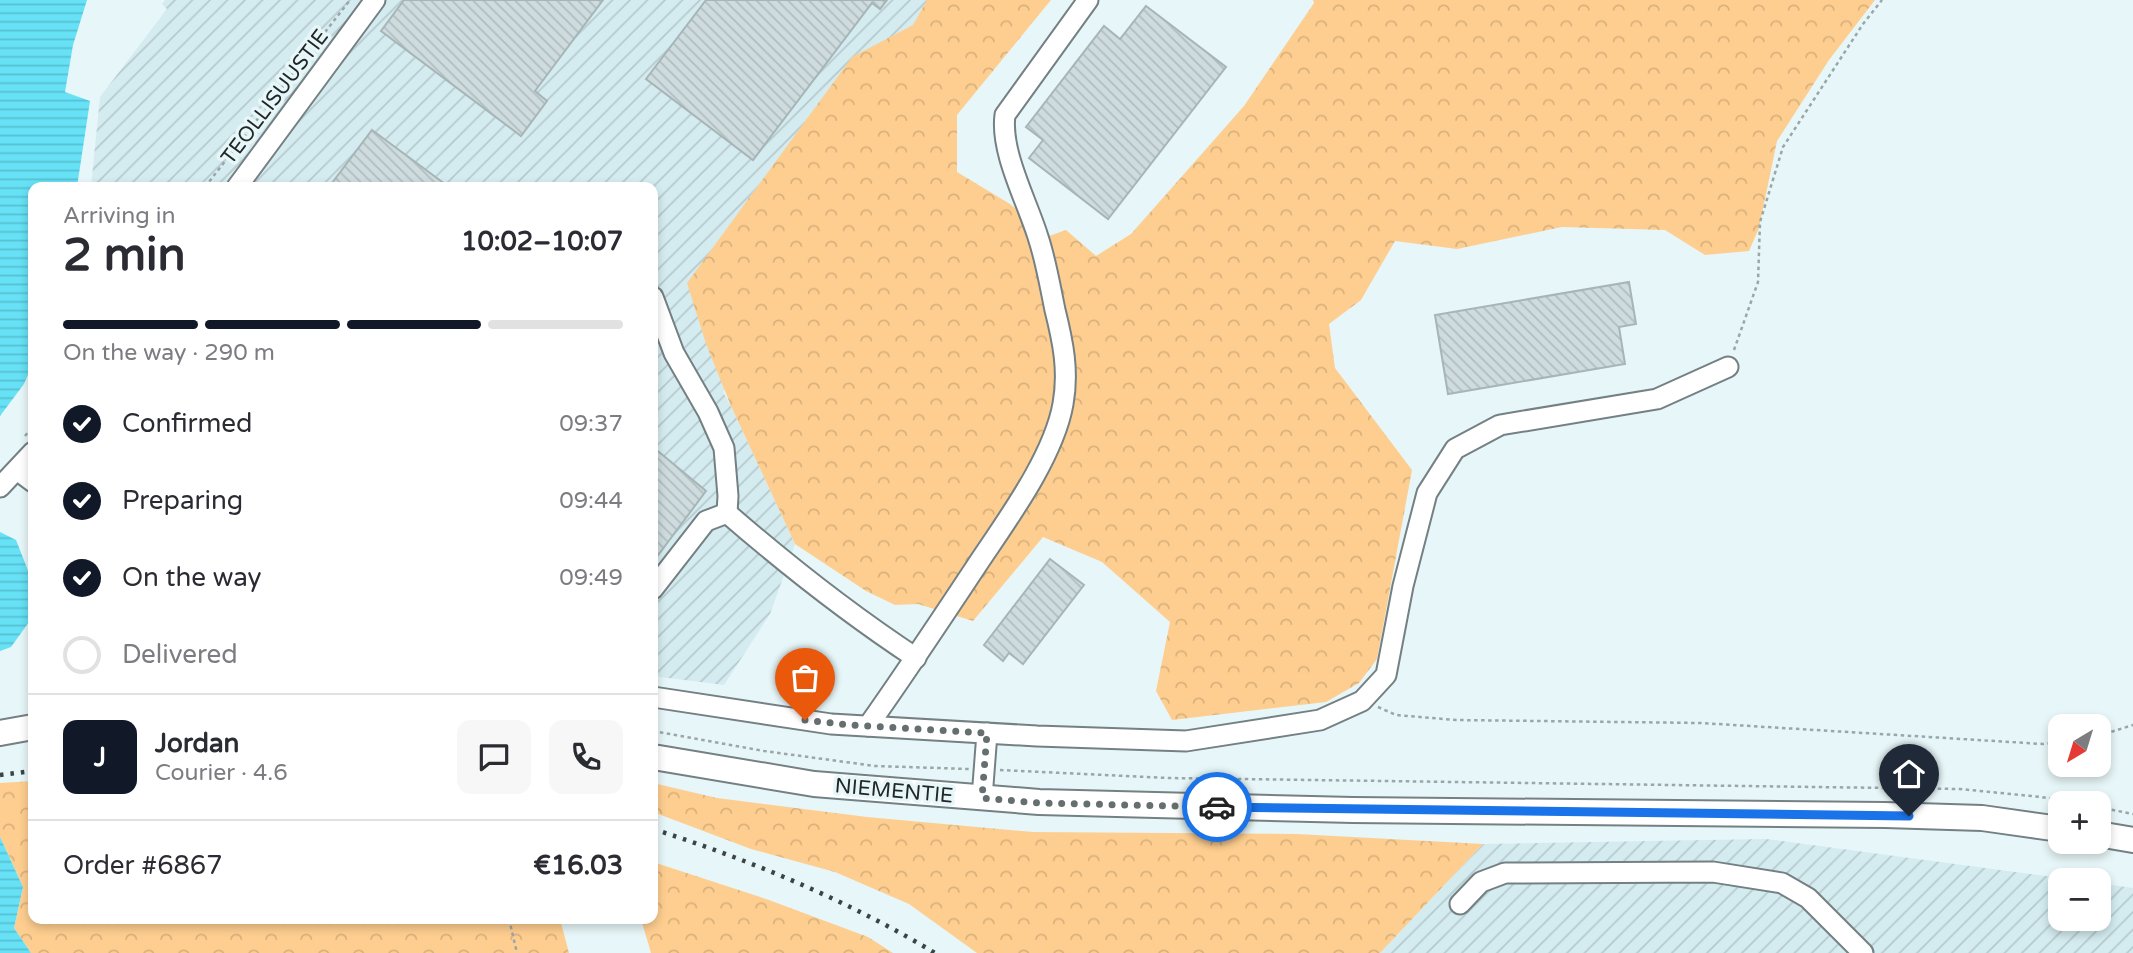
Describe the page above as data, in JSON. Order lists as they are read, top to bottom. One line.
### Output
{"streets":{"main road":["NIEMENTIE"],"street":["TEOLLISUUSTIE"]},"north":"bottom left","page":{"heading":["2 min","Arriving in","10:02–10:07"],"panel":["Jordan","Courier · 4.6","Order #6867","€16.03"],"bar":"On the way · 290 m","list":[["Confirmed","09:37"],["Preparing","09:44"],["On the way","09:49"],"Delivered"],"map_buttons":["+","−"],"round":"J"}}
